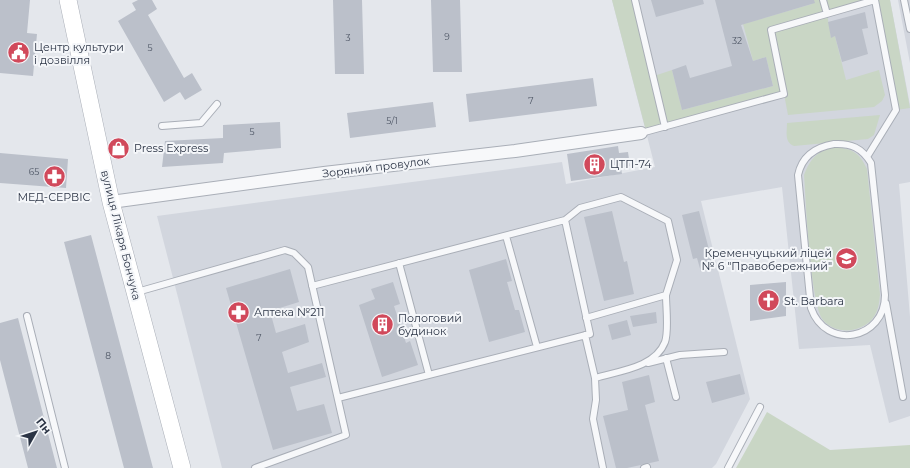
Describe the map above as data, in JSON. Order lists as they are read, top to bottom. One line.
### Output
{"streets":{"street":["Зоряний провулок","вулиця Лікаря Бончука"]},"crossings":[["Зоряний провулок","вулиця Лікаря Бончука"]],"places":{"public building":["Центр культури і дозвілля"],"shop":["Press Express"],"building":["ЦТП-74","Пологовий будинок"],"pharmacy":["МЕД-СЕРВІС","Аптека №211"],"school or university":["Кременчуцький ліцей № 6 \"Правобережний\""],"church":["St. Barbara"]},"house_numbers":["9","3","32","5","7","5/1","5","65","7","8"],"north":"top right"}
